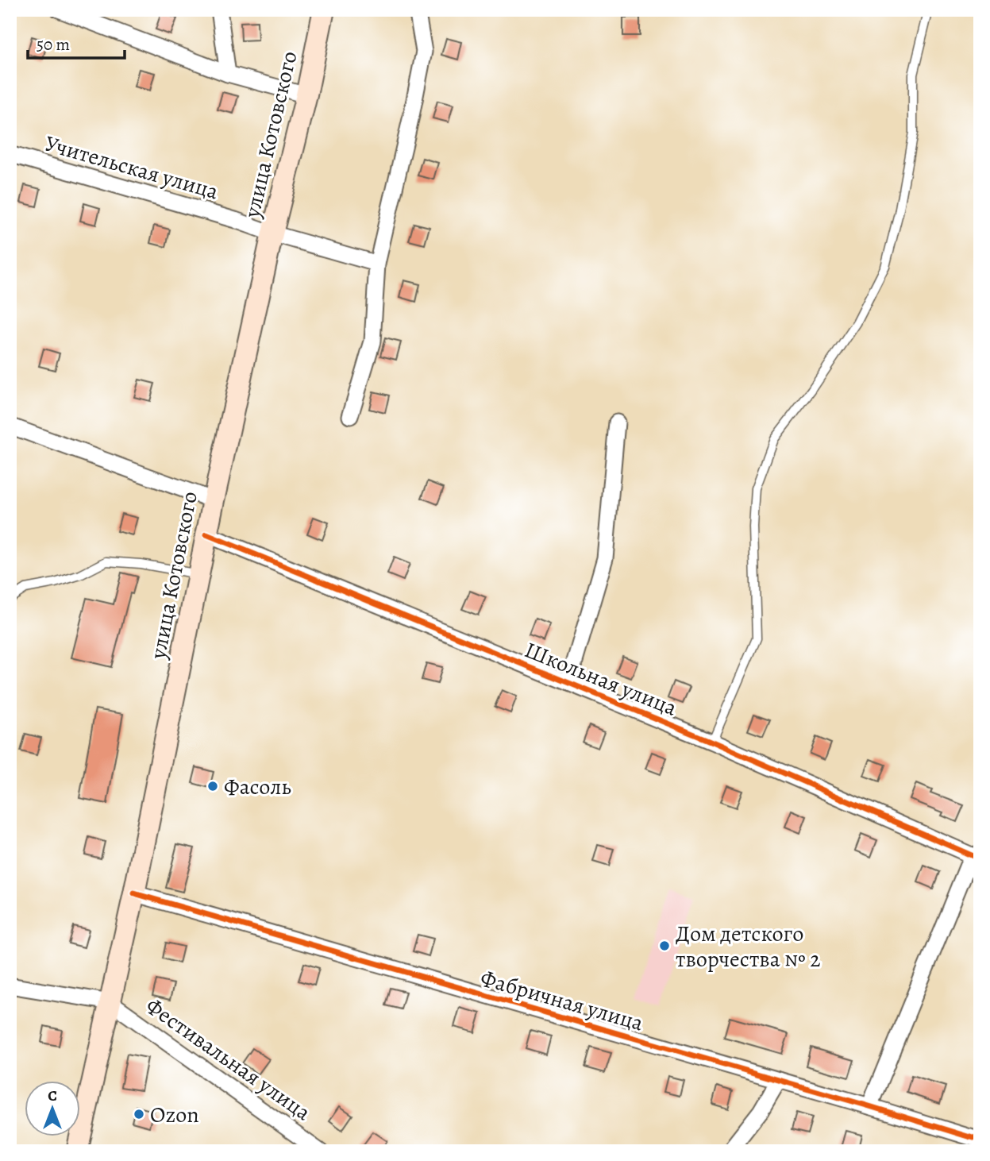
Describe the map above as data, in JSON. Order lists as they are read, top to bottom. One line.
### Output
{"streets":{"main road":["улица Котовского"],"street":["Учительская улица","Школьная улица","Фабричная улица","Фестивальная улица"]},"crossings":[["улица Котовского","Учительская улица"],["улица Котовского","Школьная улица"],["улица Котовского","Фабричная улица"],["улица Котовского","Фестивальная улица"]],"places":["Фасоль","Дом детского творчества № 2","Ozon"],"scale_bar":"50 m","north":"top"}
